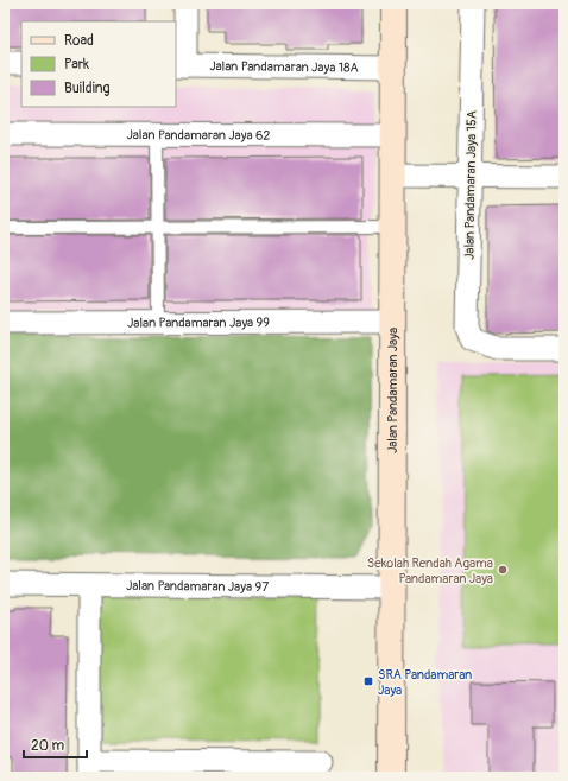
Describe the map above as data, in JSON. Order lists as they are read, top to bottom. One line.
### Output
{"streets":{"main road":["Jalan Pandamaran Jaya"],"street":["Jalan Pandamaran Jaya 18A","Jalan Pandamaran Jaya 62","Jalan Pandamaran Jaya 15A","Jalan Pandamaran Jaya 99","Jalan Pandamaran Jaya 97"]},"crossings":[["Jalan Pandamaran Jaya 18A","Jalan Pandamaran Jaya"],["Jalan Pandamaran Jaya 62","Jalan Pandamaran Jaya"],["Jalan Pandamaran Jaya 99","Jalan Pandamaran Jaya"],["Jalan Pandamaran Jaya","Jalan Pandamaran Jaya 97"]],"places":{"other":["Sekolah Rendah Agama Pandamaran Jaya"],"transit":["SRA Pandamaran Jaya"]},"legend":["Road","Park","Building"],"scale_bar":"20 m"}
